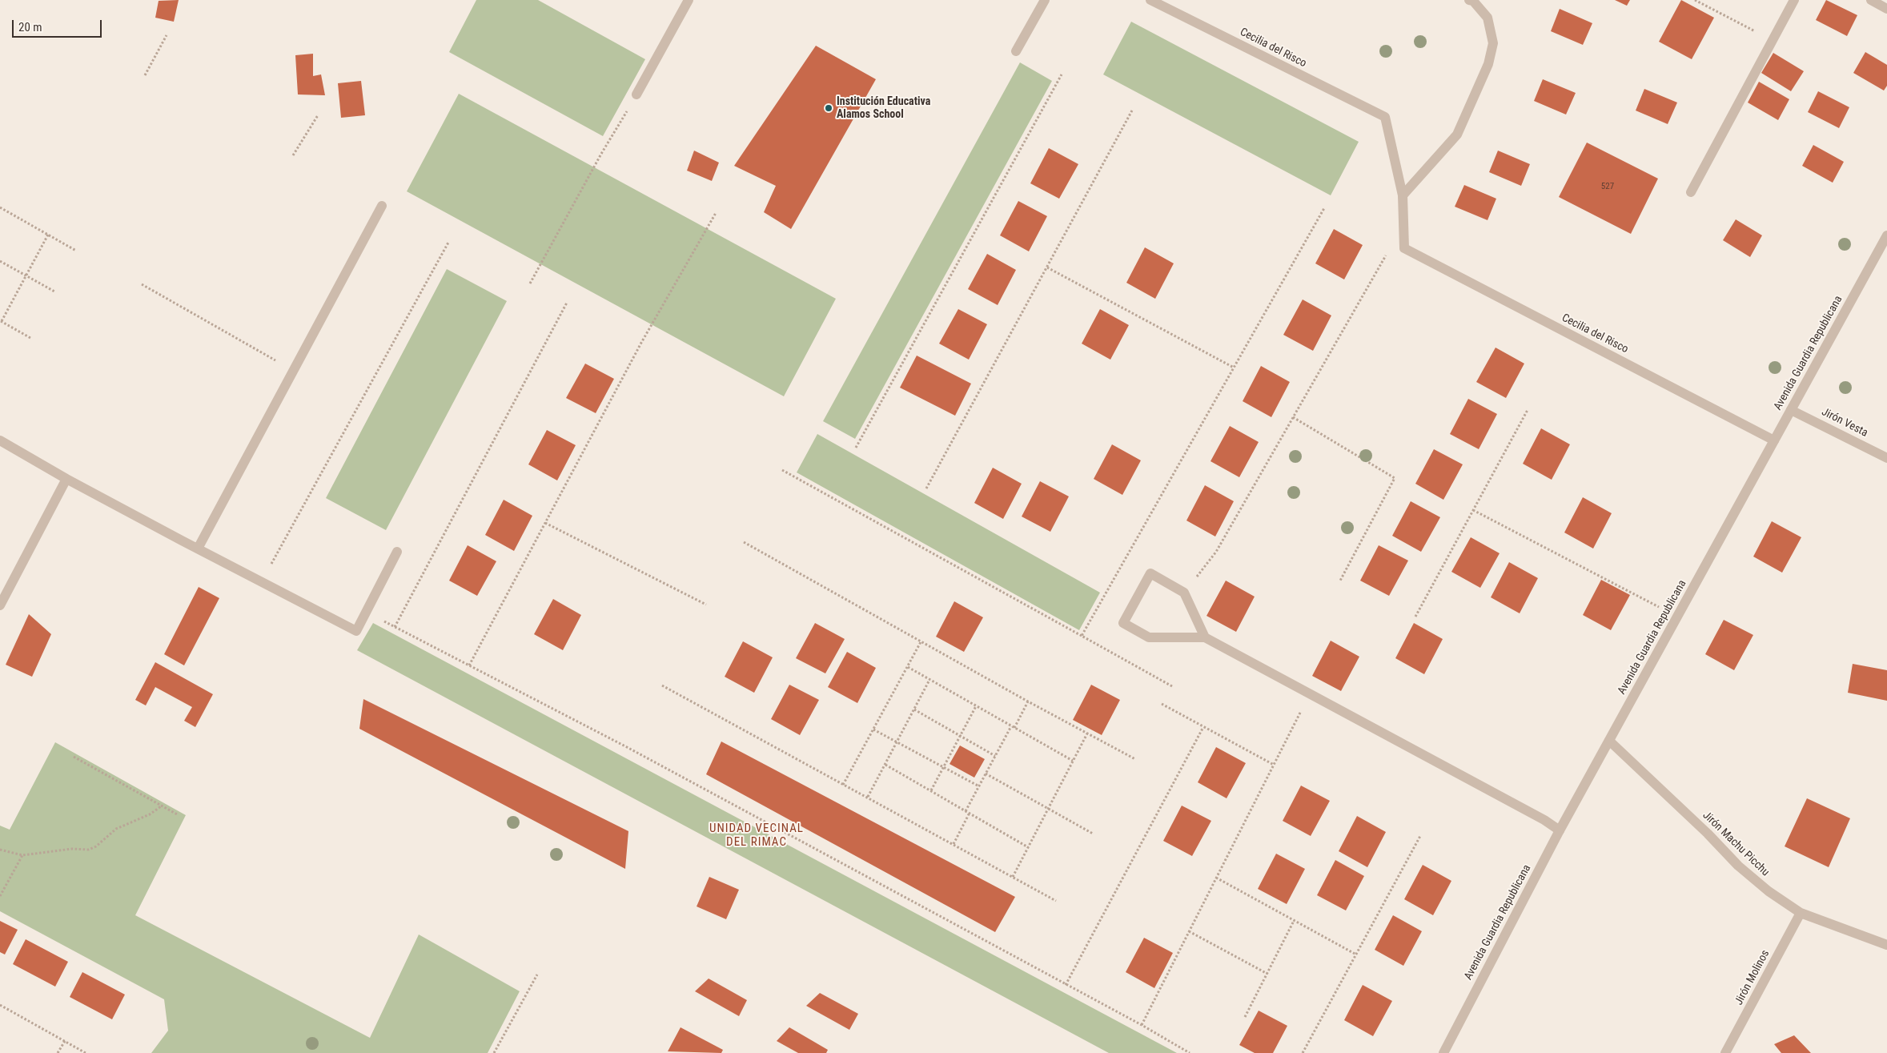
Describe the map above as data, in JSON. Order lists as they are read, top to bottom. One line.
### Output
{"streets":{"street":["Cecilia del Risco","Avenida Guardia Republicana","Jirón Vesta","Jirón Machu Picchu","Jirón Molinos"]},"crossings":[["Cecilia del Risco","Avenida Guardia Republicana"],["Avenida Guardia Republicana","Jirón Vesta"],["Avenida Guardia Republicana","Jirón Machu Picchu"],["Jirón Machu Picchu","Jirón Molinos"]],"districts":["UNIDAD VECINAL DEL RIMAC"],"places":["Institución Educativa Alamos School"],"house_numbers":["527"],"scale_bar":"20 m"}
